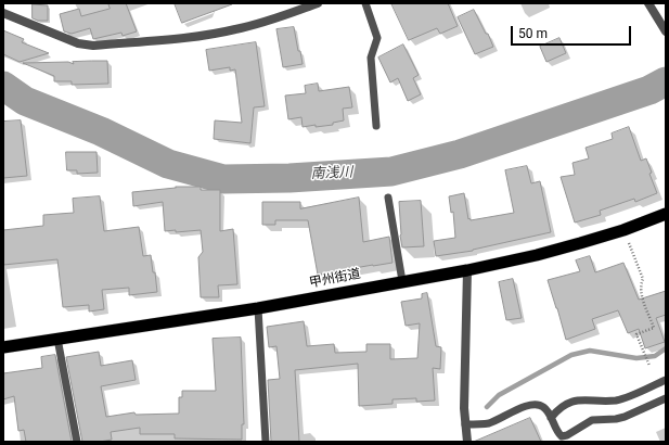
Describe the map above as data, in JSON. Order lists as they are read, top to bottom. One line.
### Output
{"streets":{"highway":["甲州街道"]},"water":["南浅川"],"scale_bar":"50 m"}
